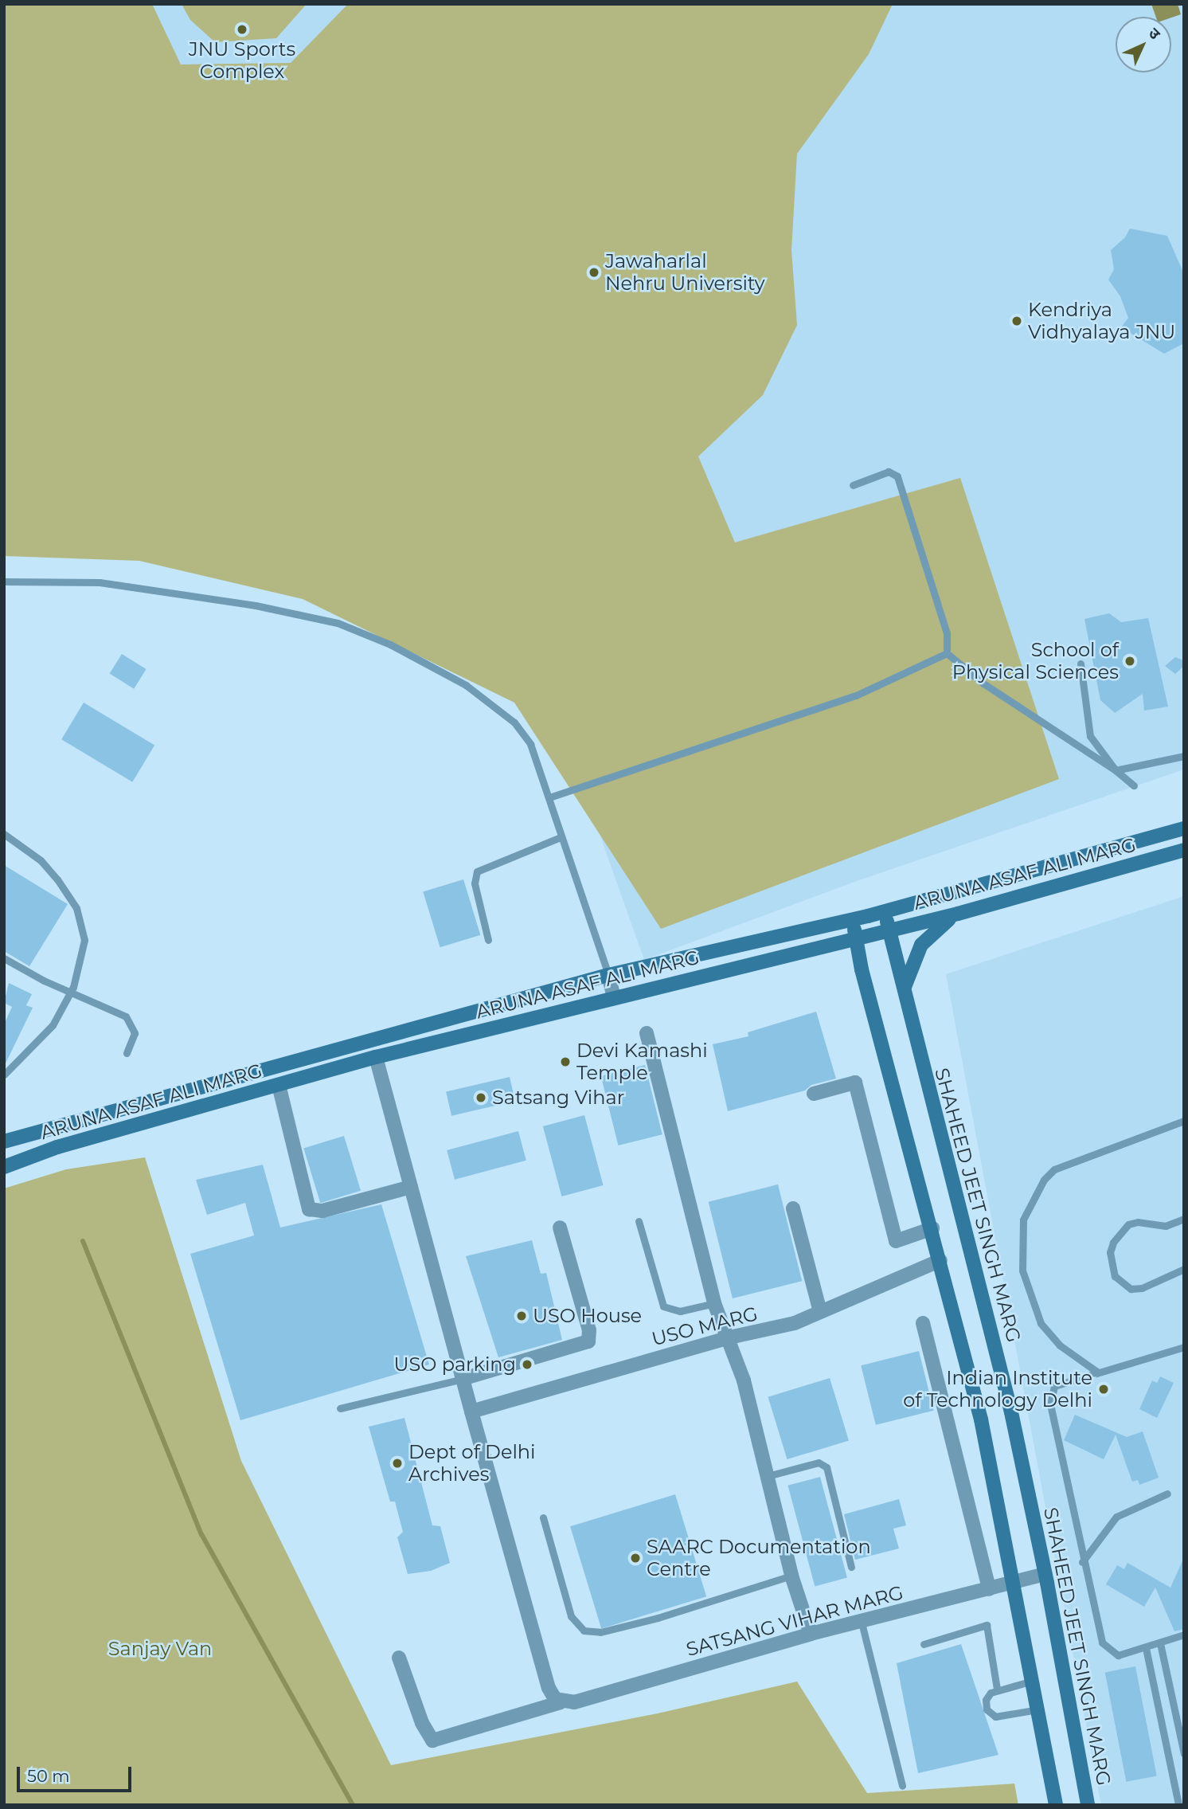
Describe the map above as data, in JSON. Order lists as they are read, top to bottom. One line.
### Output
{"streets":{"main road":["ARUNA ASAF ALI MARG","SHAHEED JEET SINGH MARG"],"street":["USO MARG","SATSANG VIHAR MARG"]},"crossings":[["ARUNA ASAF ALI MARG","SHAHEED JEET SINGH MARG"],["SHAHEED JEET SINGH MARG","SATSANG VIHAR MARG"]],"parks":["Sanjay Van"],"places":["JNU Sports Complex","Jawaharlal Nehru University","Kendriya Vidhyalaya JNU","School of Physical Sciences","Devi Kamashi Temple","Satsang Vihar","USO House","USO parking","Indian Institute of Technology Delhi","Dept of Delhi Archives","SAARC Documentation Centre"],"scale_bar":"50 m","north":"top right"}
